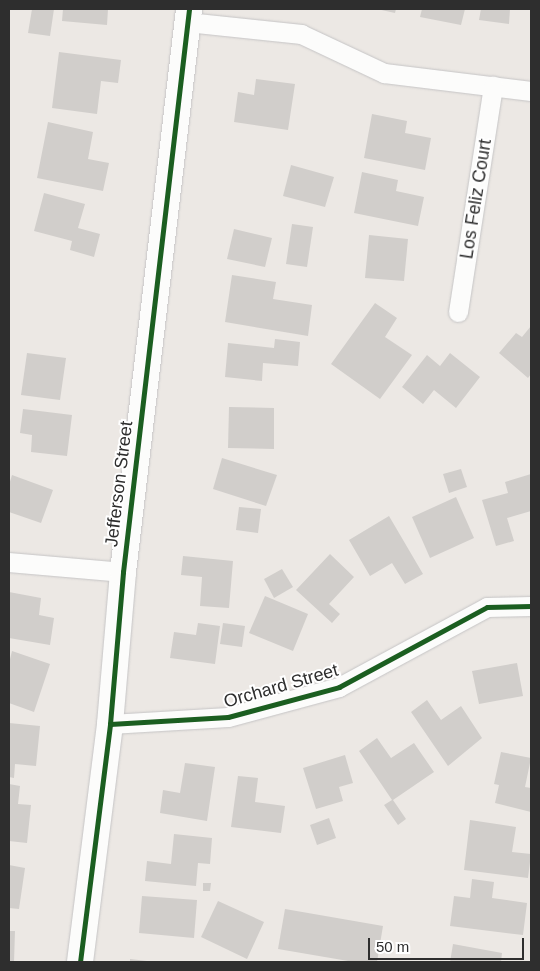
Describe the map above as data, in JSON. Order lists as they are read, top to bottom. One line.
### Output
{"streets":{"street":["Los Feliz Court","Jefferson Street","Orchard Street"]},"crossings":[["Jefferson Street","Orchard Street"]],"scale_bar":"50 m"}
